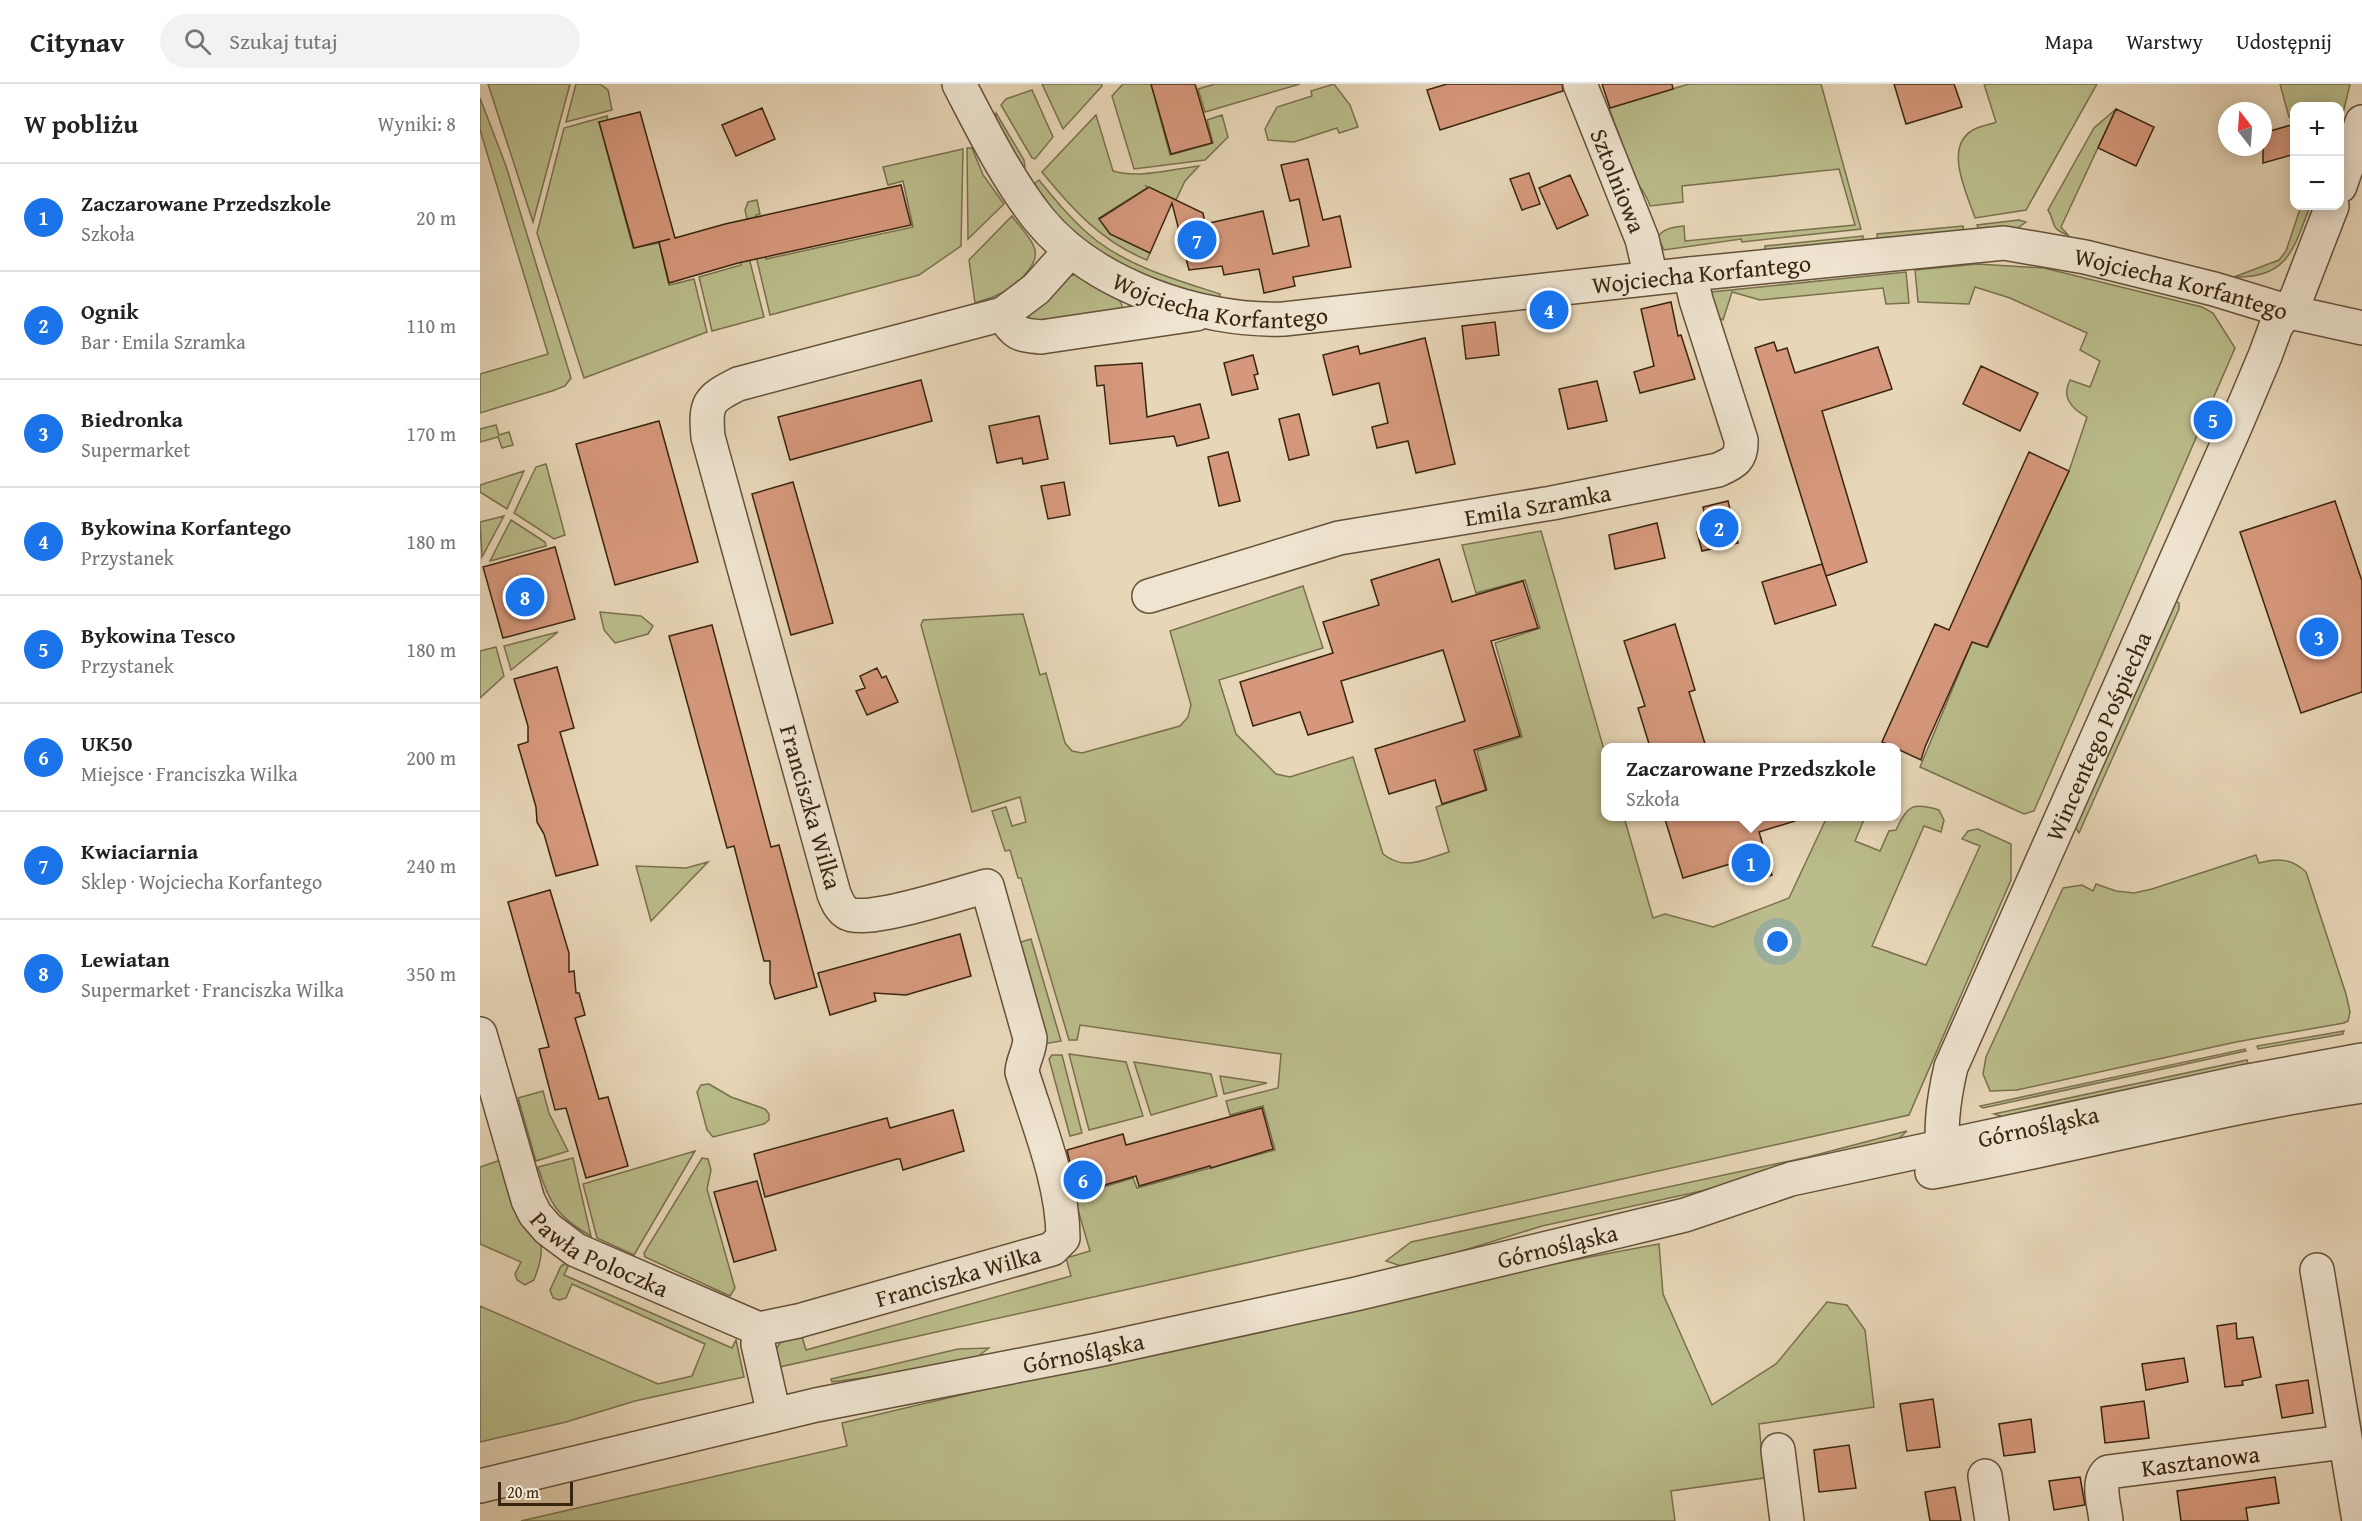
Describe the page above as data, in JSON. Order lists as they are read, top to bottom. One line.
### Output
{"streets":{"street":["Sztolniowa","Wojciecha Korfantego","Emila Szramka","Wincentego Pośpiecha","Franciszka Wilka","Górnośląska","Pawła Poloczka","Kasztanowa"]},"crossings":[["Sztolniowa","Wojciecha Korfantego"],["Wojciecha Korfantego","Emila Szramka"],["Wojciecha Korfantego","Wincentego Pośpiecha"],["Wojciecha Korfantego","Franciszka Wilka"],["Wincentego Pośpiecha","Górnośląska"],["Franciszka Wilka","Pawła Poloczka"]],"scale_bar":"20 m","north":"top","page":{"header":"Citynav","search":"Szukaj tutaj","nav":["Mapa","Warstwy","Udostępnij"],"heading":["W pobliżu","Wyniki: 8"],"map_buttons":["+","−"],"list":[{"mark":"1","name":"Zaczarowane Przedszkole","note":"Szkoła","value":"20 m"},{"mark":"2","name":"Ognik","note":"Bar · Emila Szramka","value":"110 m"},{"mark":"3","name":"Biedronka","note":"Supermarket","value":"170 m"},{"mark":"4","name":"Bykowina Korfantego","note":"Przystanek","value":"180 m"},{"mark":"5","name":"Bykowina Tesco","note":"Przystanek","value":"180 m"},{"mark":"6","name":"UK50","note":"Miejsce · Franciszka Wilka","value":"200 m"},{"mark":"7","name":"Kwiaciarnia","note":"Sklep · Wojciecha Korfantego","value":"240 m"},{"mark":"8","name":"Lewiatan","note":"Supermarket · Franciszka Wilka","value":"350 m"}],"pins":["7","4","5","2","8","3","1","6"],"popup":["Zaczarowane Przedszkole","Szkoła"],"scale":"20 m"}}
